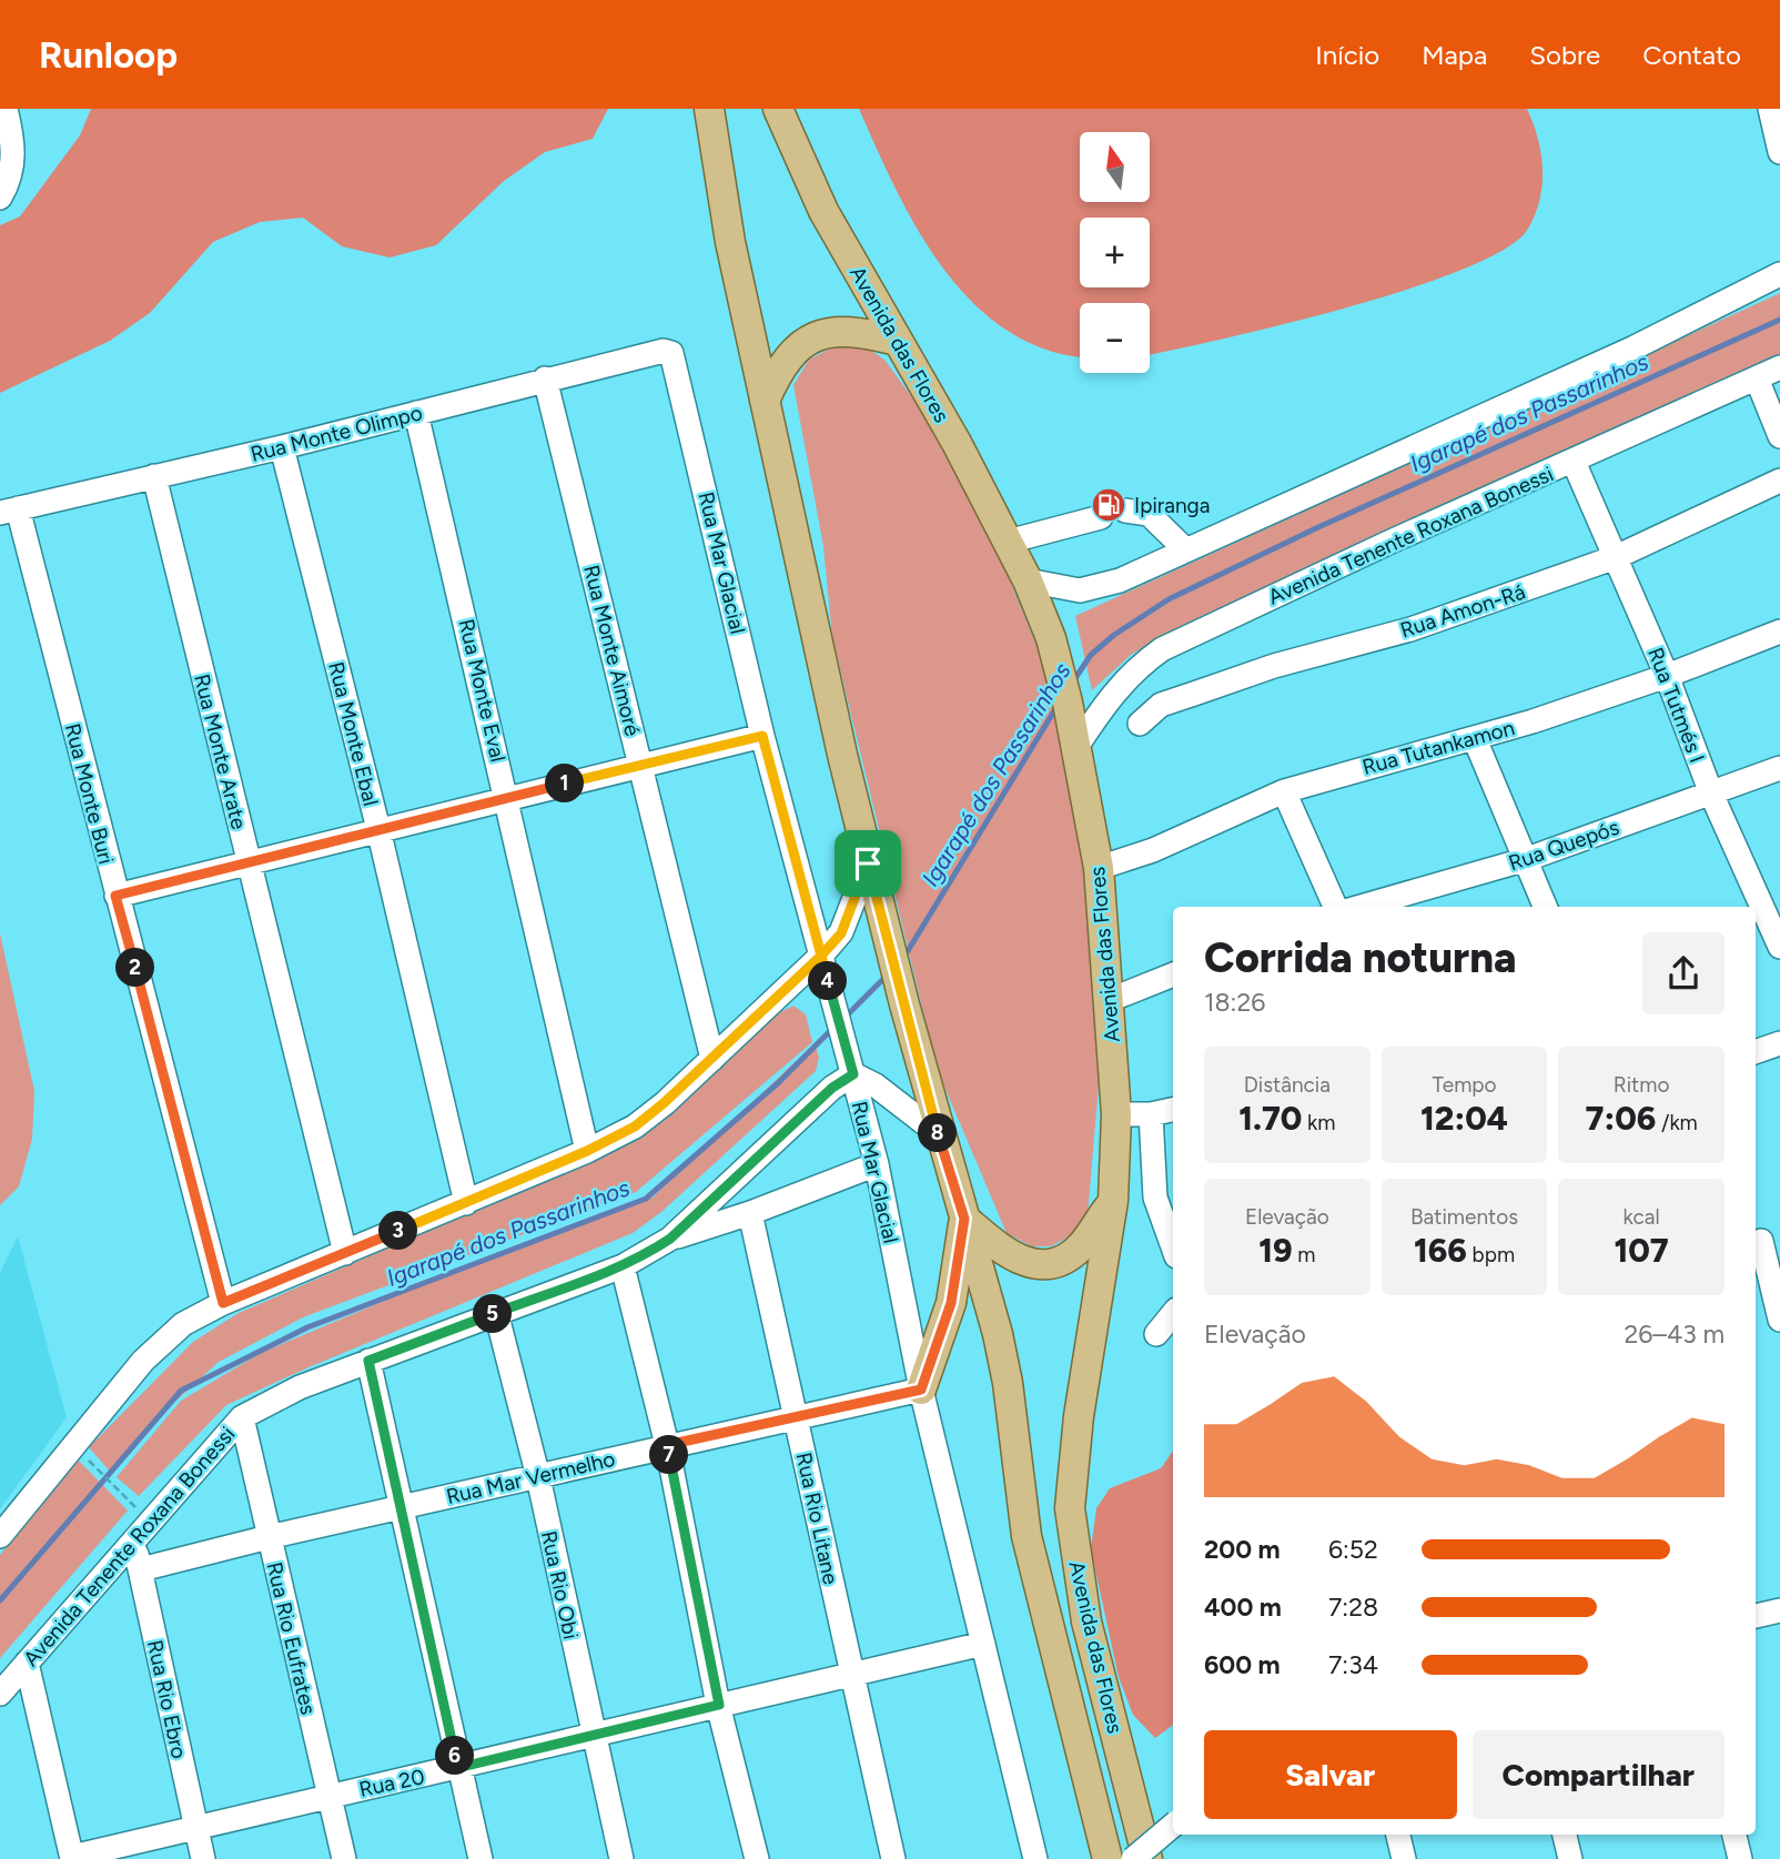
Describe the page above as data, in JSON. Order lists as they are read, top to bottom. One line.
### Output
{"streets":{"main road":["Avenida das Flores"],"street":["Rua Monte Olimpo","Avenida Tenente Roxana Bonessi","Rua Mar Glacial","Rua Amon-Rá","Rua Monte Aimoré","Rua Monte Eval","Rua Tutmés I","Rua Monte Ebal","Rua Tutankamon","Rua Monte Arate","Rua Monte Buri","Rua Quepós","Rua Mar Vermelho","Rua Rio Litane","Rua Rio Obi","Rua Rio Eufrates","Rua Rio Ebro","Rua 20"]},"crossings":[["Avenida das Flores","Avenida Tenente Roxana Bonessi"],["Avenida das Flores","Rua Tutankamon"],["Rua Monte Olimpo","Rua Mar Glacial"],["Rua Monte Olimpo","Rua Monte Aimoré"],["Rua Monte Olimpo","Rua Monte Eval"],["Rua Monte Olimpo","Rua Monte Ebal"],["Rua Monte Olimpo","Rua Monte Arate"],["Rua Monte Olimpo","Rua Monte Buri"],["Avenida Tenente Roxana Bonessi","Rua Mar Glacial"],["Avenida Tenente Roxana Bonessi","Rua Tutmés I"],["Avenida Tenente Roxana Bonessi","Rua Rio Obi"],["Avenida Tenente Roxana Bonessi","Rua Rio Eufrates"],["Avenida Tenente Roxana Bonessi","Rua Rio Ebro"],["Rua Mar Glacial","Rua Mar Vermelho"],["Rua Mar Glacial","Rua 20"],["Rua Amon-Rá","Rua Tutmés I"],["Rua Tutmés I","Rua Tutankamon"],["Rua Tutmés I","Rua Quepós"],["Rua Mar Vermelho","Rua Rio Litane"],["Rua Mar Vermelho","Rua Rio Obi"],["Rua Mar Vermelho","Rua Rio Eufrates"],["Rua Mar Vermelho","Rua Rio Ebro"],["Rua Rio Litane","Rua 20"],["Rua Rio Obi","Rua 20"],["Rua Rio Eufrates","Rua 20"],["Rua Rio Ebro","Rua 20"]],"water":["Igarapé dos Passarinhos"],"places":{"fuel station":["Ipiranga"]},"north":"top","page":{"header":"Runloop","nav":["Início","Mapa","Sobre","Contato"],"map_buttons":["+","−"],"pins":["1","2","4","8","3","5","7","6"],"heading":["Corrida noturna","18:26"],"stats":[["Distância","1.70 km"],["Tempo","12:04"],["Ritmo","7:06 /km"],["Elevação","19 m"],["Batimentos","166 bpm"],["kcal","107"]],"chart":["Elevação","26–43 m"],"list":[{"name":"200 m","note":"6:52"},{"name":"400 m","note":"7:28"},{"name":"600 m","note":"7:34"}],"buttons":["Salvar","Compartilhar"]}}
